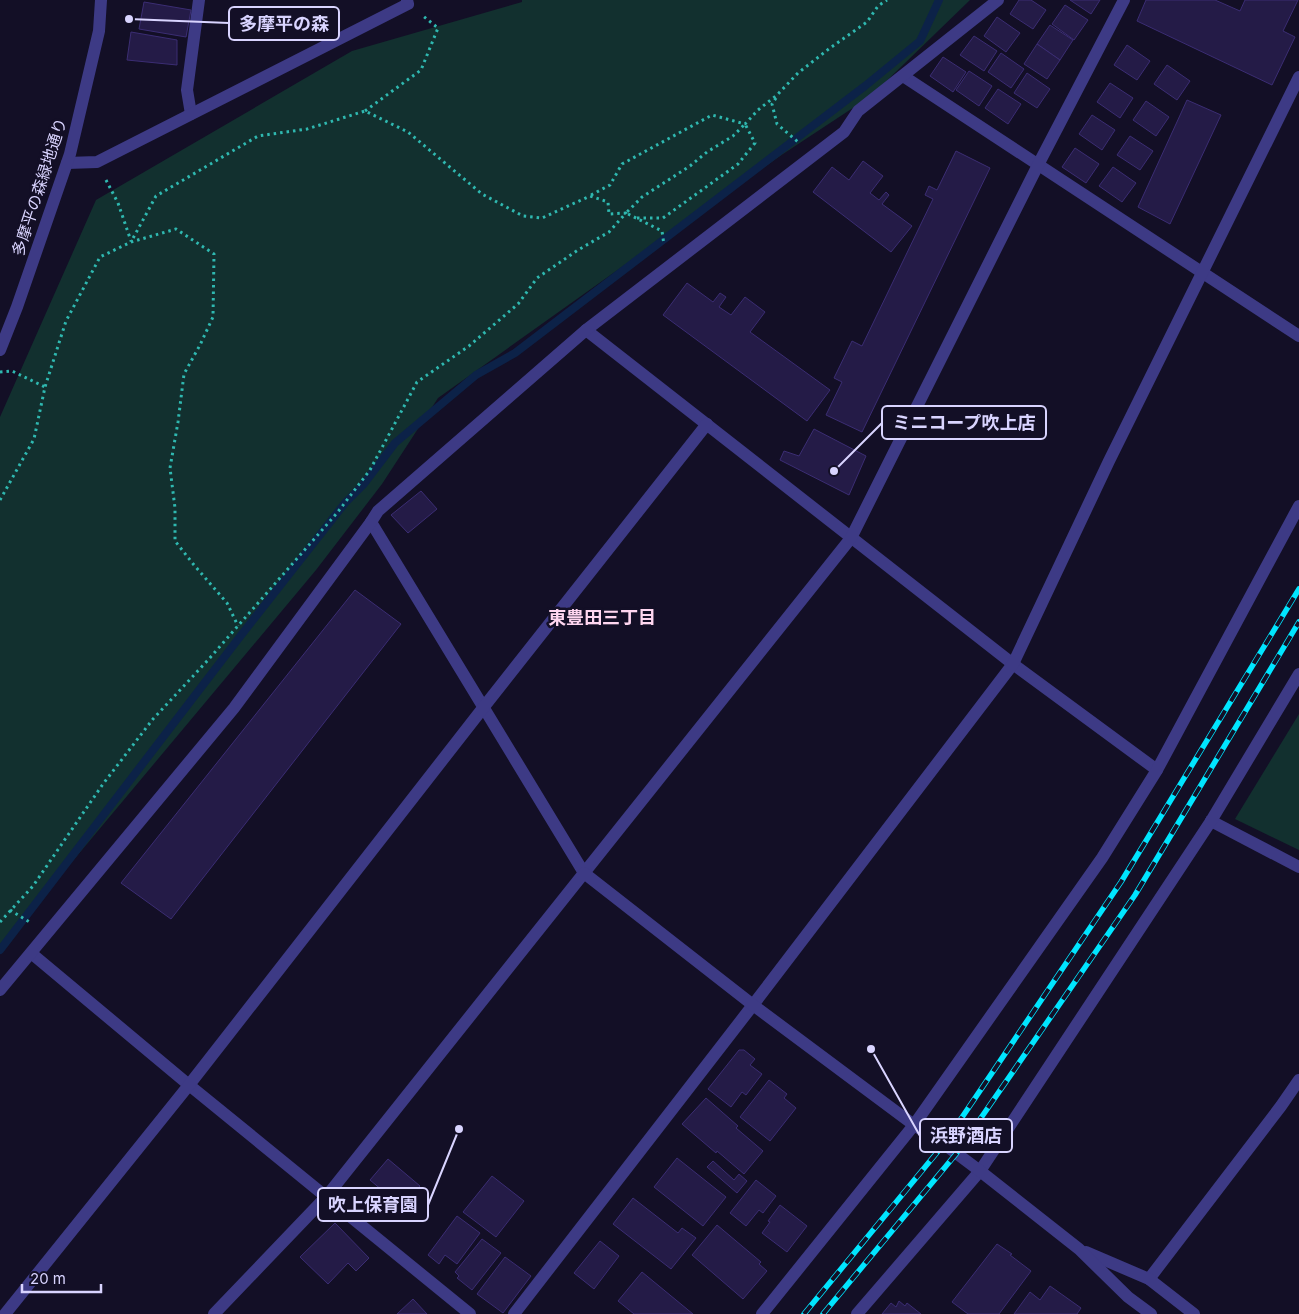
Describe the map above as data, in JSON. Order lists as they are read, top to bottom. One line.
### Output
{"streets":{"street":["多摩平の森緑地通り"]},"districts":["東豊田三丁目"],"places":["多摩平の森","ミニコープ吹上店","浜野酒店","吹上保育園"],"scale_bar":"20 m"}
